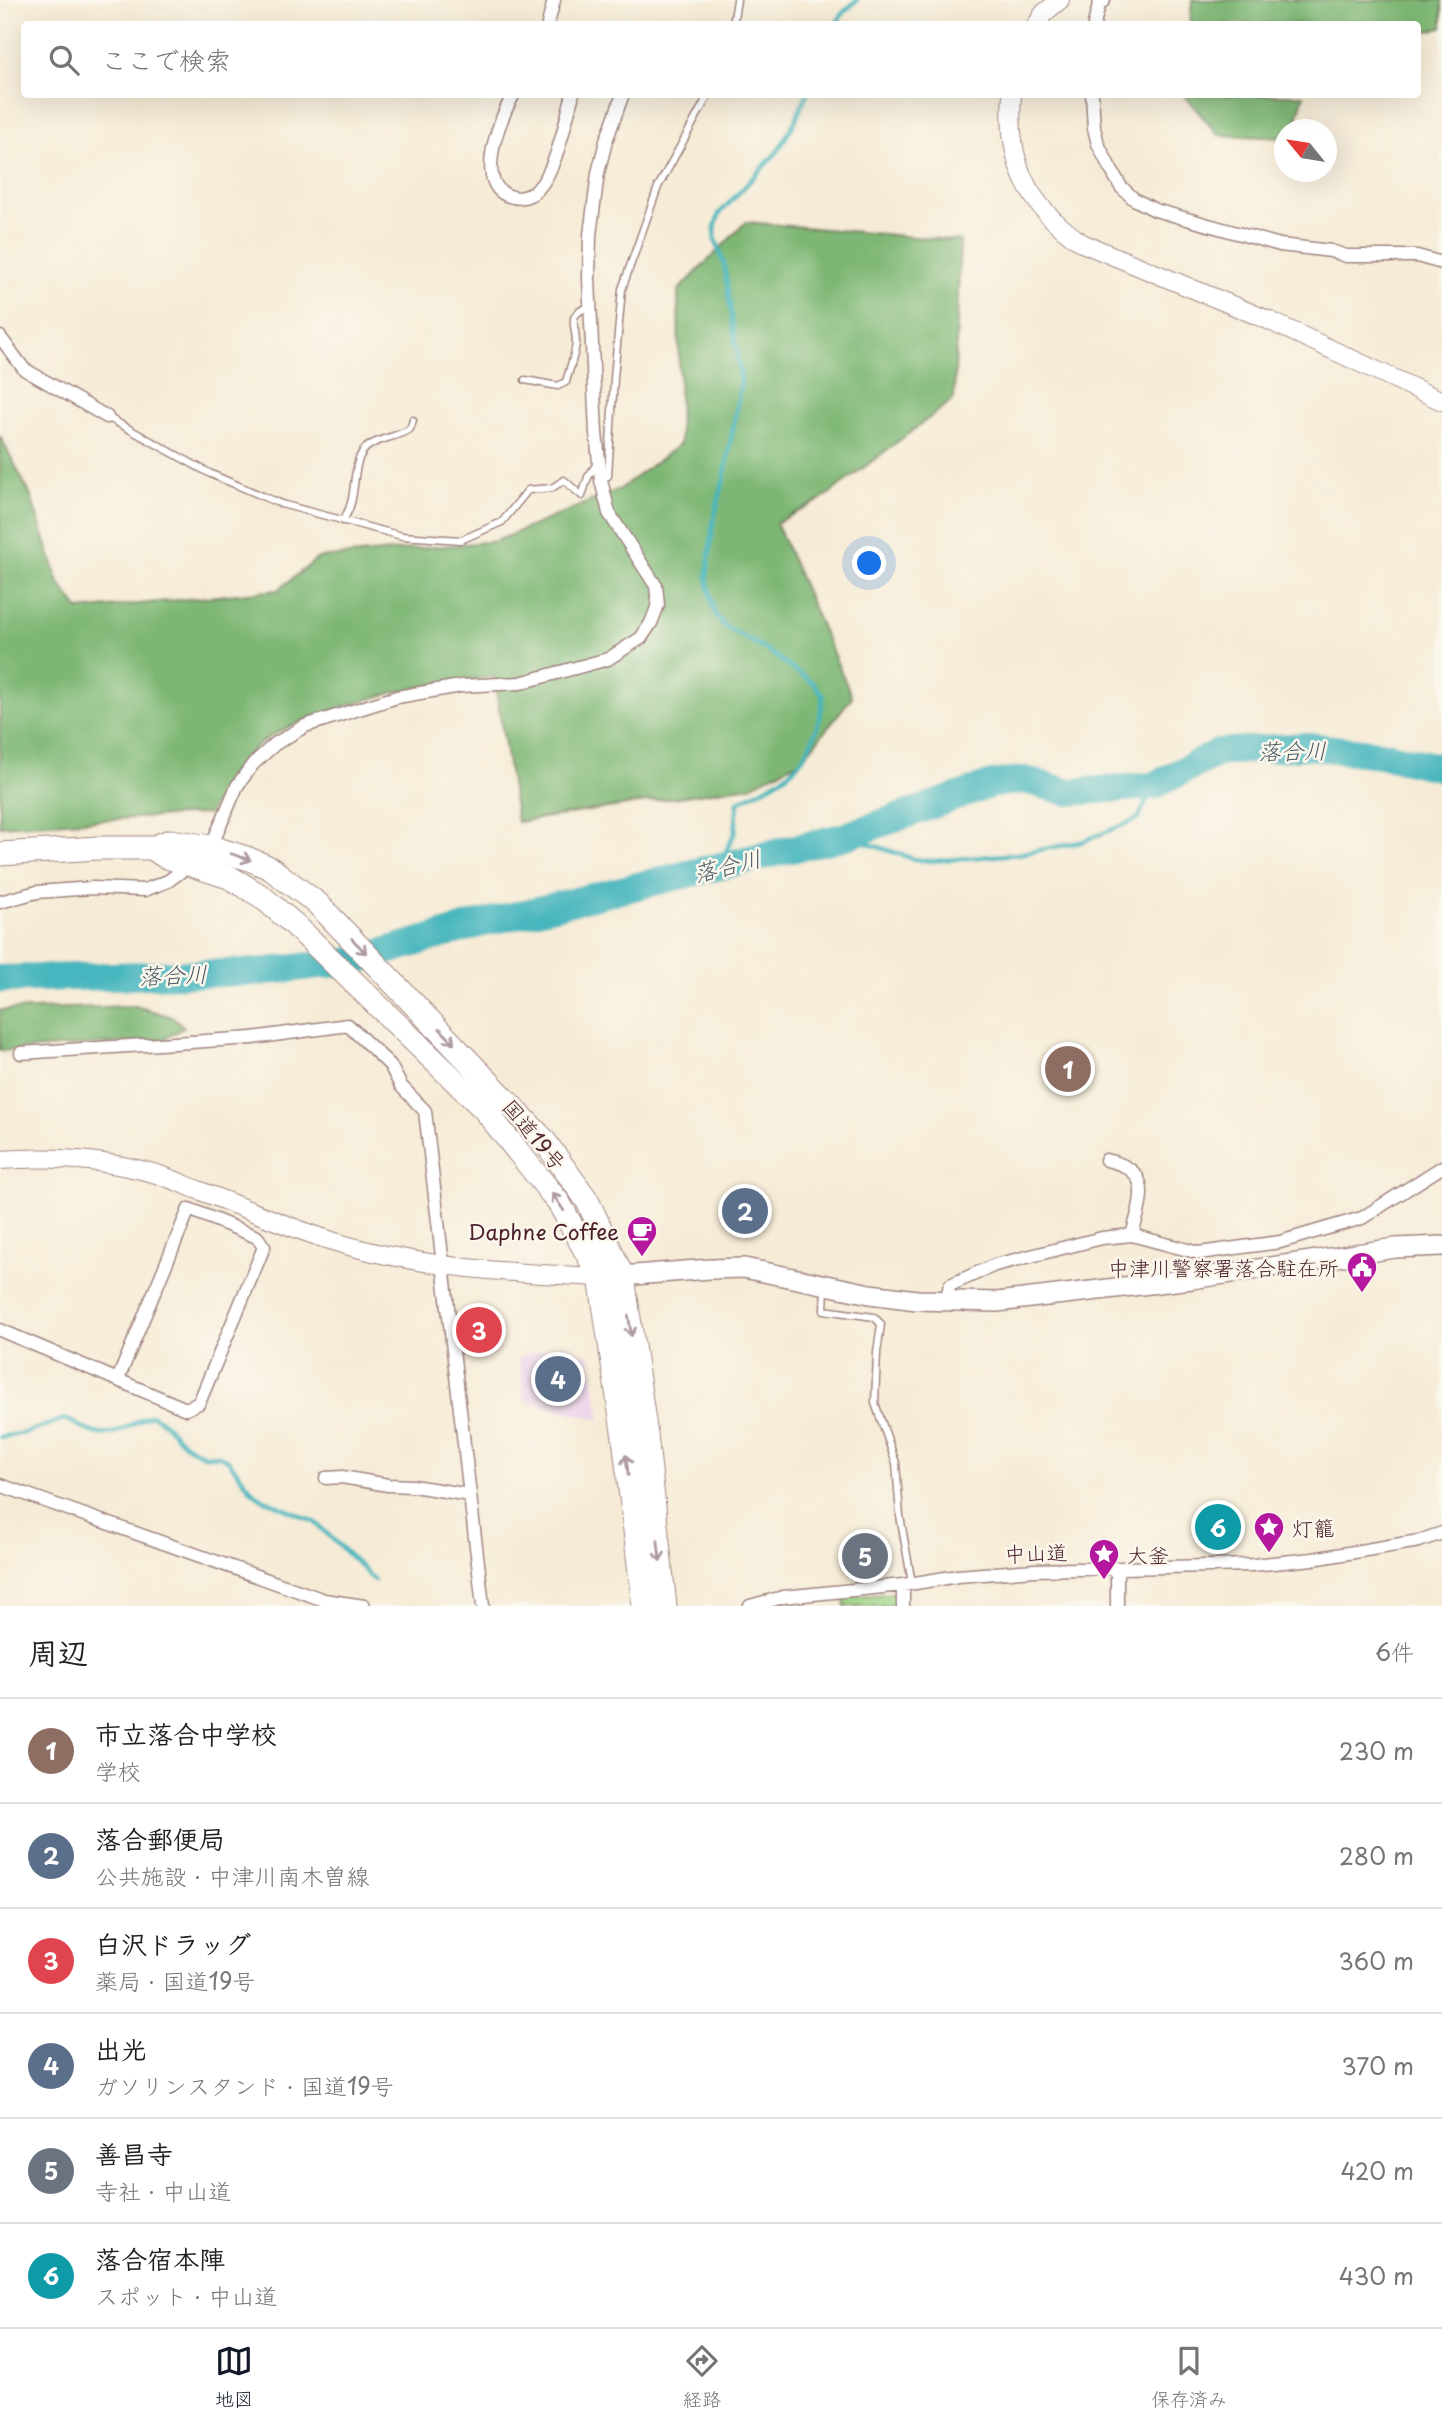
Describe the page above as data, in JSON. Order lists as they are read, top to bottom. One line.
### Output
{"streets":{"highway":["国道19号"],"street":["中山道"]},"water":["落合川"],"places":{"cafe":["Daphne Coffee"],"public building":["中津川警察署落合駐在所"],"place":["灯籠","大釜"]},"north":"top left","page":{"search":"ここで検索","pins":["1","2","3","4","6","5"],"heading":["周辺","6件"],"list":[{"mark":"1","name":"市立落合中学校","note":"学校","value":"230 m"},{"mark":"2","name":"落合郵便局","note":"公共施設 · 中津川南木曽線","value":"280 m"},{"mark":"3","name":"白沢ドラッグ","note":"薬局 · 国道19号","value":"360 m"},{"mark":"4","name":"出光","note":"ガソリンスタンド · 国道19号","value":"370 m"},{"mark":"5","name":"善昌寺","note":"寺社 · 中山道","value":"420 m"},{"mark":"6","name":"落合宿本陣","note":"スポット · 中山道","value":"430 m"}],"nav":["地図","経路","保存済み"]}}
